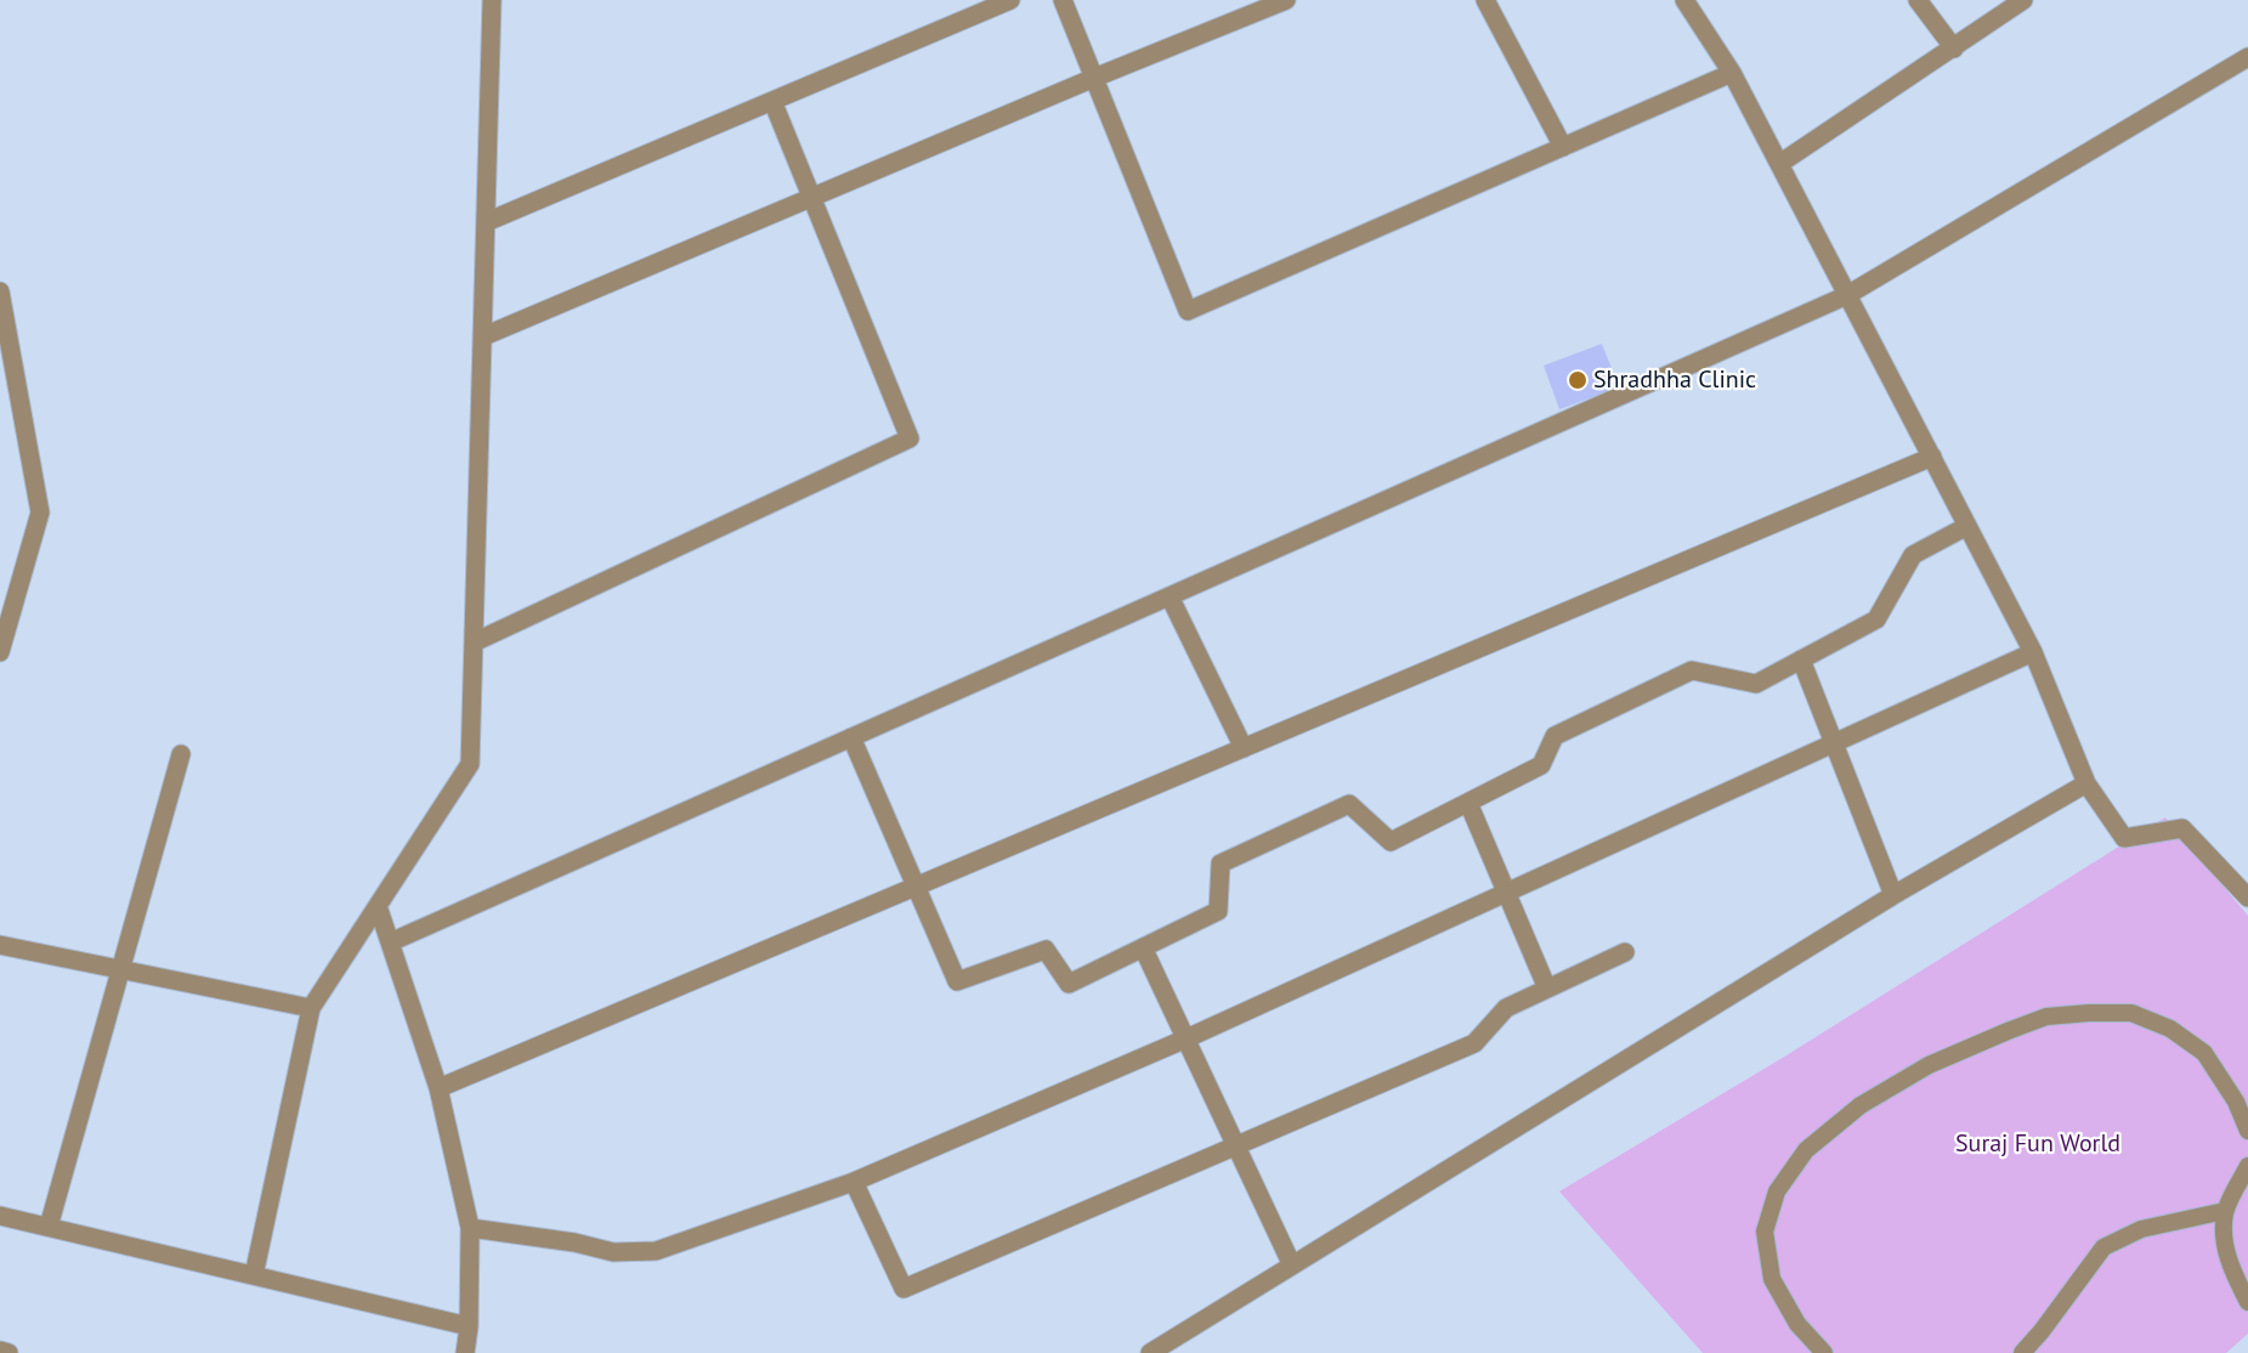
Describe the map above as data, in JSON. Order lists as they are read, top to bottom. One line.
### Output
{"parks":["Suraj Fun World"],"places":["Shradhha Clinic"]}
